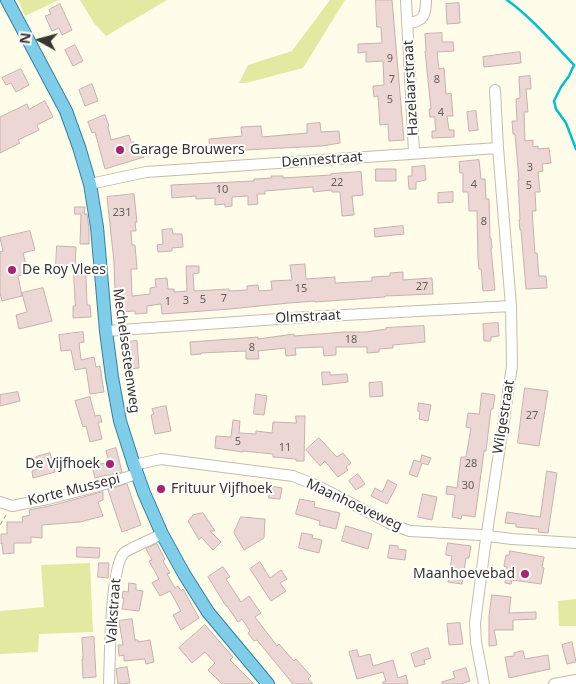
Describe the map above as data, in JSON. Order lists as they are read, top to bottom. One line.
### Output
{"streets":{"main road":["Mechelsesteenweg"],"street":["Hazelaarstraat","Dennestraat","Olmstraat","Wilgestraat","Korte Mussepi","Maanhoeveweg","Valkstraat"]},"crossings":[["Hazelaarstraat","Dennestraat"],["Dennestraat","Mechelsesteenweg"],["Dennestraat","Wilgestraat"],["Olmstraat","Mechelsesteenweg"],["Olmstraat","Wilgestraat"],["Mechelsesteenweg","Korte Mussepi"],["Mechelsesteenweg","Maanhoeveweg"],["Mechelsesteenweg","Valkstraat"],["Wilgestraat","Maanhoeveweg"],["Korte Mussepi","Maanhoeveweg"]],"places":["Garage Brouwers","De Roy Vlees","De Vijfhoek","Frituur Vijfhoek","Maanhoevebad"],"house_numbers":["9","7","8","5","4","3","22","4","5","10","231","8","27","15","7","5","3","1","18","8","27","5","11","28","30"],"north":"left"}
